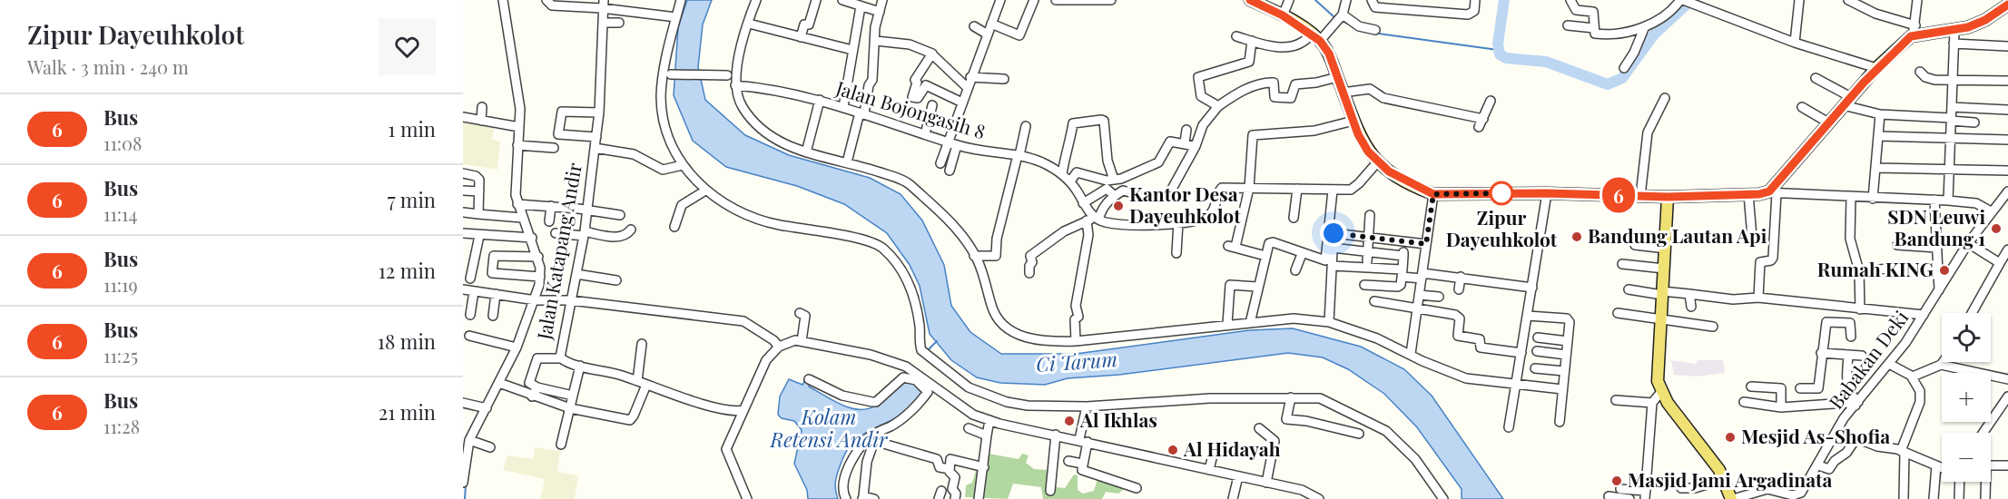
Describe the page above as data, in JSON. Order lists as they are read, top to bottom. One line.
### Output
{"streets":{"street":["Jalan Bojongasih 8","Jalan Katapang Andir","Babakan Deki"]},"water":["Ci Tarum","Kolam Retensi Andir"],"places":["Zipur Dayeuhkolot","Kantor Desa Dayeuhkolot","SDN Leuwi Bandung 1","Bandung Lautan Api","Rumah KING","Al Ikhlas","Mesjid As-Shofia","Al Hidayah","Masjid Jami Argadinata"],"lines":["bus line 6"],"page":{"heading":["Zipur Dayeuhkolot","Walk · 3 min · 240 m"],"on_map":"6","list":[{"mark":"6","name":"Bus","note":"11:08","value":"1 min"},{"mark":"6","name":"Bus","note":"11:14","value":"7 min"},{"mark":"6","name":"Bus","note":"11:19","value":"12 min"},{"mark":"6","name":"Bus","note":"11:25","value":"18 min"},{"mark":"6","name":"Bus","note":"11:28","value":"21 min"}],"map_buttons":["+","−"]}}
